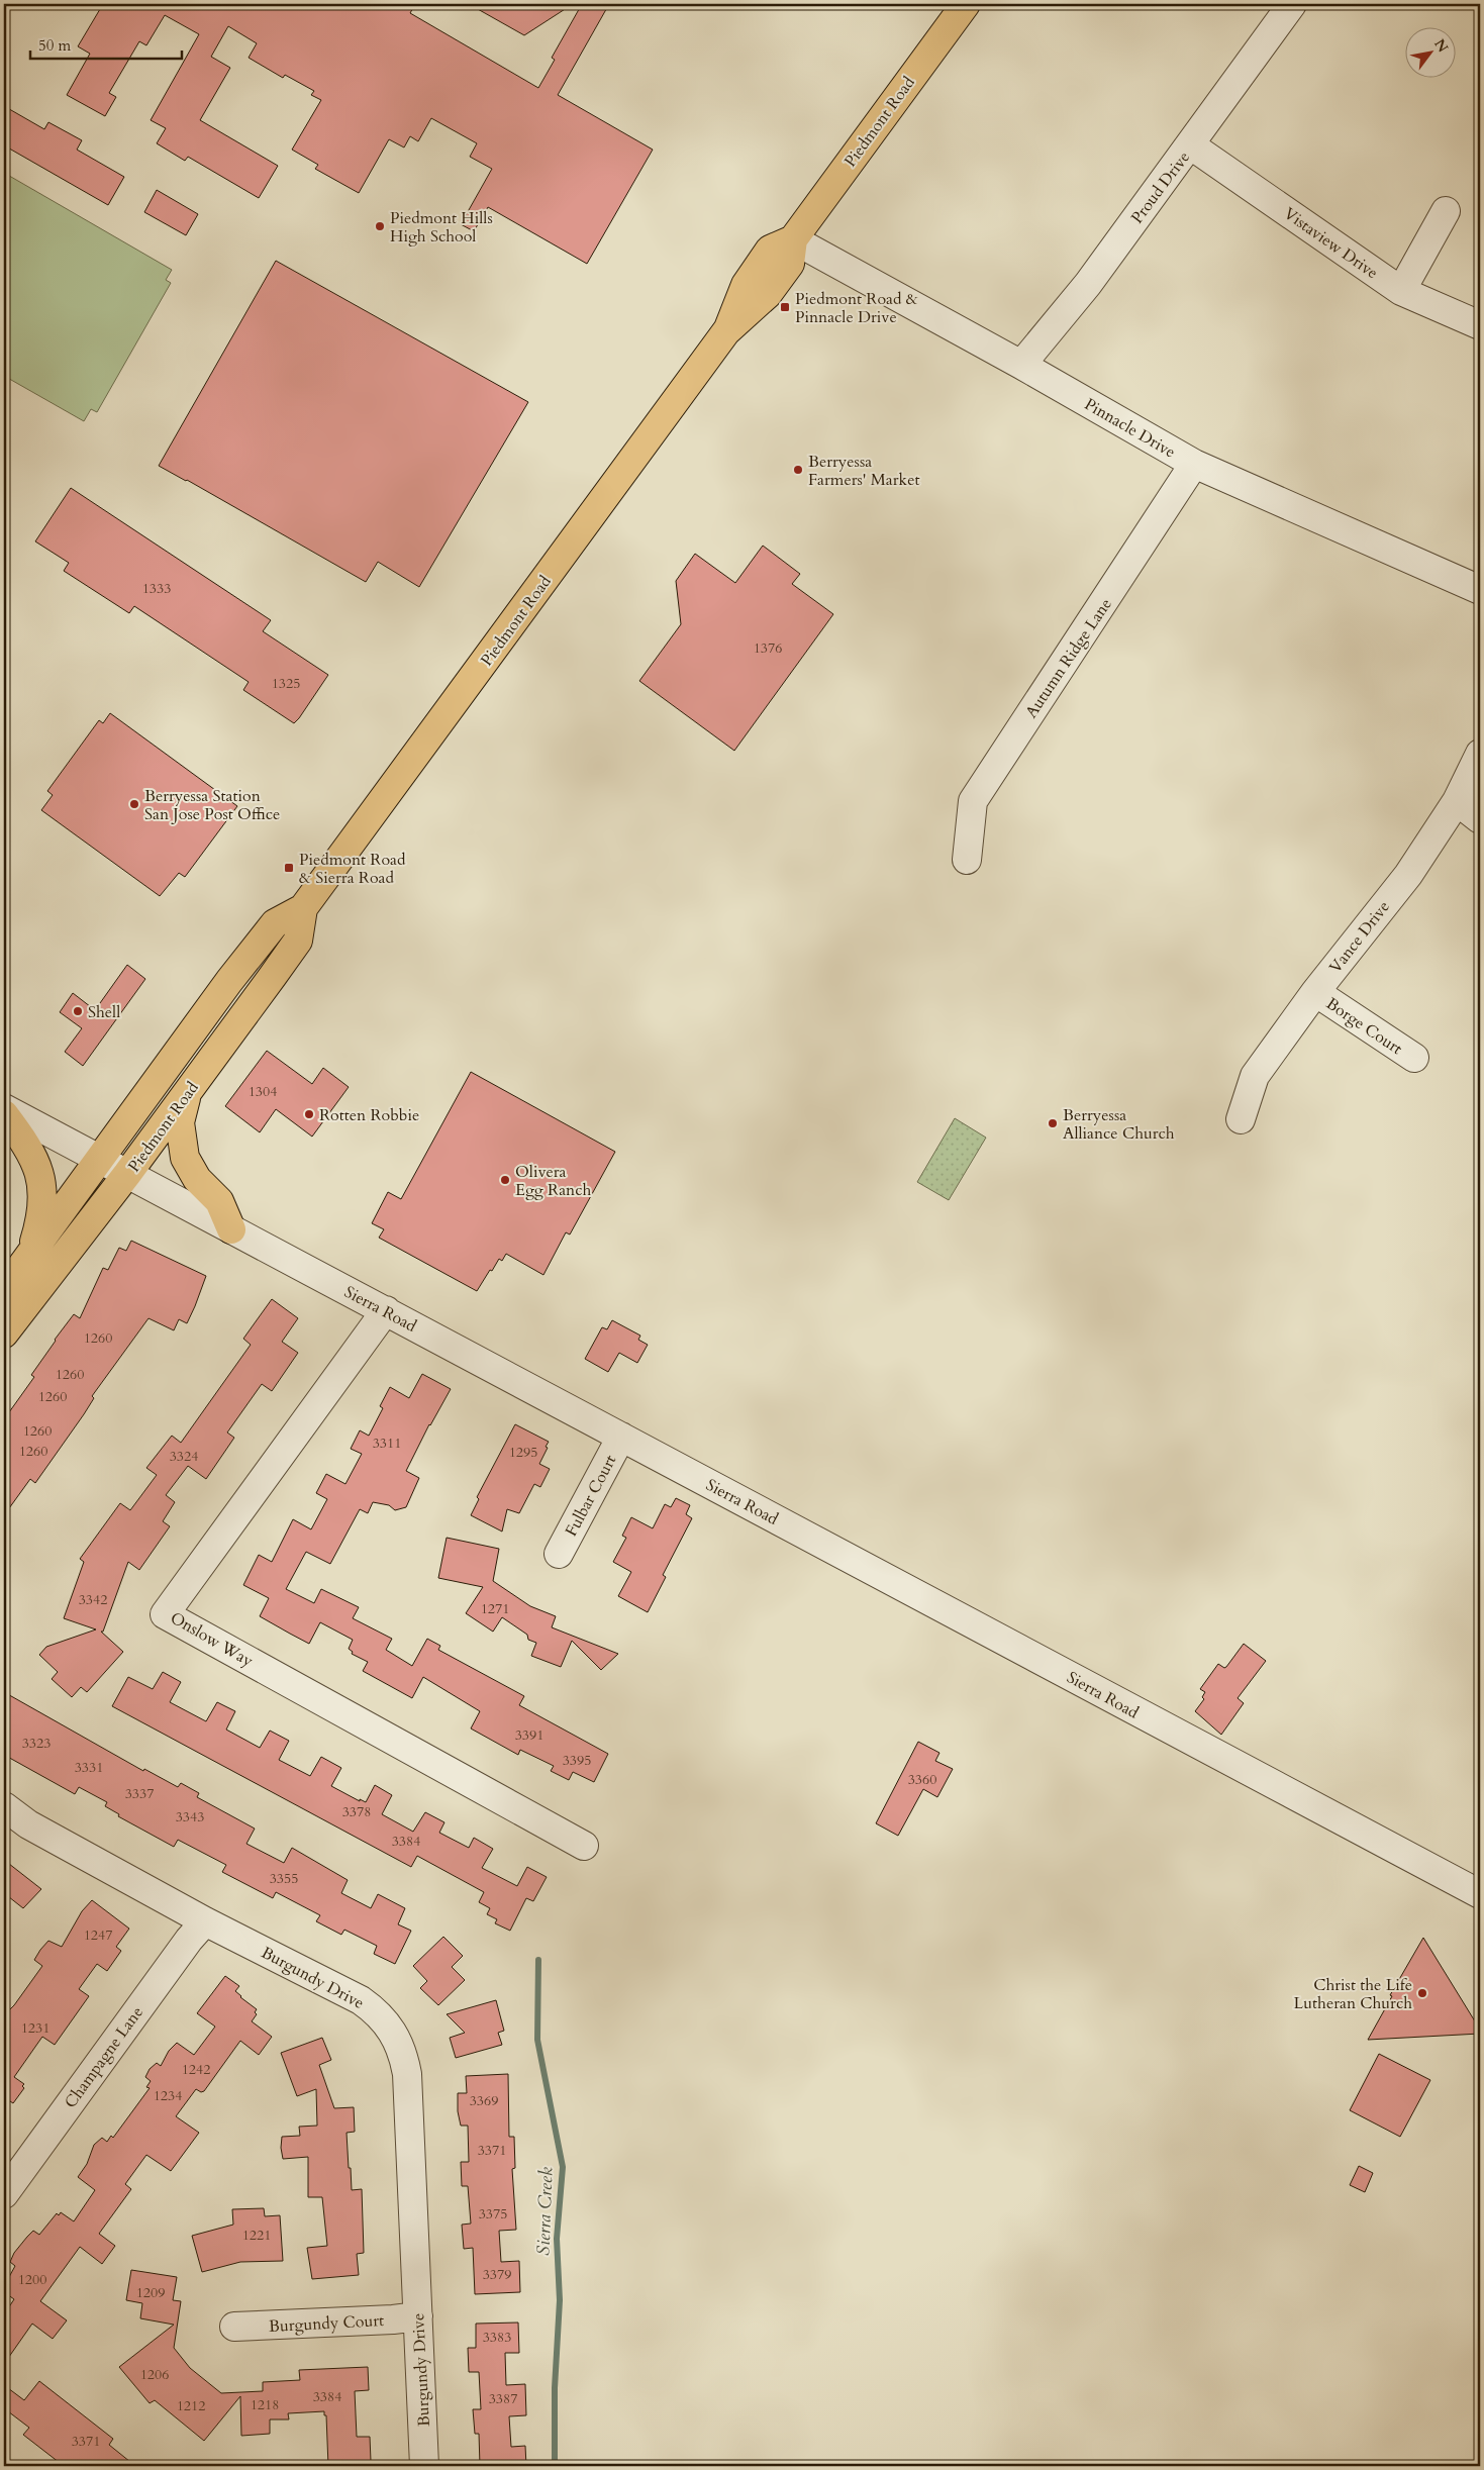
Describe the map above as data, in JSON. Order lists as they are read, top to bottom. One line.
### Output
{"streets":{"main road":["Piedmont Road"],"street":["Proud Drive","Vistaview Drive","Pinnacle Drive","Autumn Ridge Lane","Vance Drive","Borge Court","Sierra Road","Fulbar Court","Onslow Way","Burgundy Drive","Champagne Lane","Burgundy Court"]},"crossings":[["Piedmont Road","Pinnacle Drive"],["Piedmont Road","Sierra Road"],["Proud Drive","Vistaview Drive"],["Proud Drive","Pinnacle Drive"],["Pinnacle Drive","Autumn Ridge Lane"],["Vance Drive","Borge Court"],["Sierra Road","Fulbar Court"],["Sierra Road","Onslow Way"],["Burgundy Drive","Champagne Lane"],["Burgundy Drive","Burgundy Court"]],"water":["Sierra Creek"],"places":{"other":["Piedmont Hills High School","Berryessa Farmers' Market","Berryessa Station San Jose Post Office","Shell","Rotten Robbie","Berryessa Alliance Church","Olivera Egg Ranch","Christ the Life Lutheran Church"],"transit":["Piedmont Road & Pinnacle Drive","Piedmont Road & Sierra Road"]},"house_numbers":["1333","1376","1325","1304","1260","1260","1260","1260","3311","1260","1295","3324","3342","1271","3391","3323","3395","3331","3360","3337","3378","3343","3384","3355","1247","1231","1242","1234","3369","3371","3375","1221","3379","1200","1209","3383","1206","3384","3387","1218","1212","3371"],"scale_bar":"50 m","north":"top right"}
